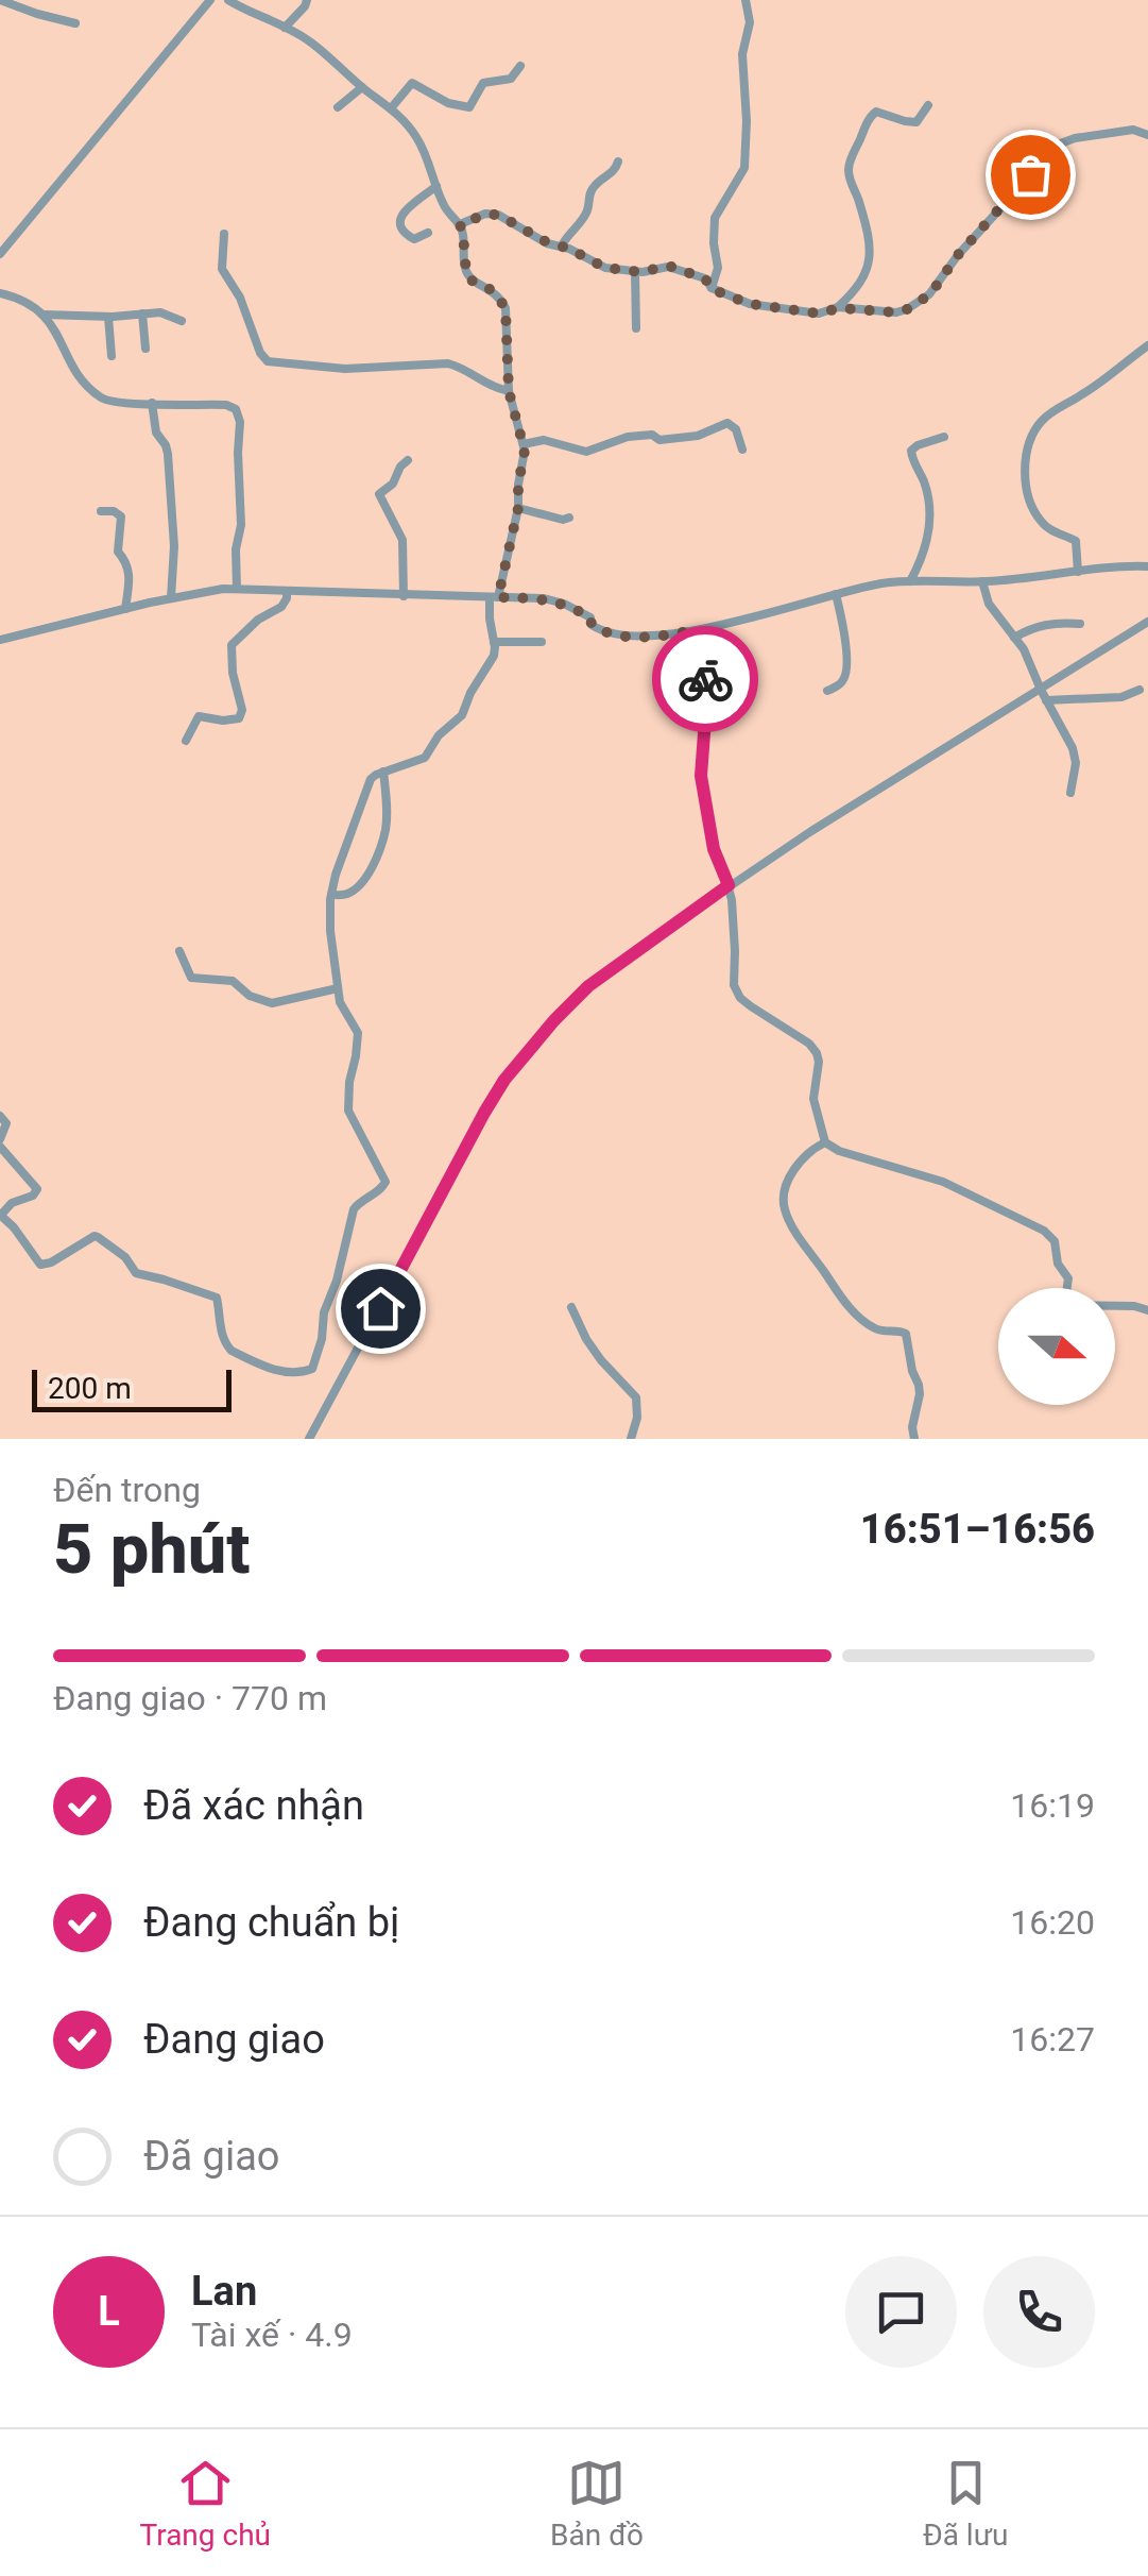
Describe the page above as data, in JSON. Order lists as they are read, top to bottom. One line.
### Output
{"scale_bar":"200 m","north":"right","page":{"scale":"200 m","heading":["5 phút","Đến trong","16:51–16:56"],"panel":["Lan","Tài xế · 4.9"],"bar":"Đang giao · 770 m","list":[["Đã xác nhận","16:19"],["Đang chuẩn bị","16:20"],["Đang giao","16:27"],"Đã giao"],"round":"L","tabs":["Trang chủ","Bản đồ","Đã lưu"]}}
